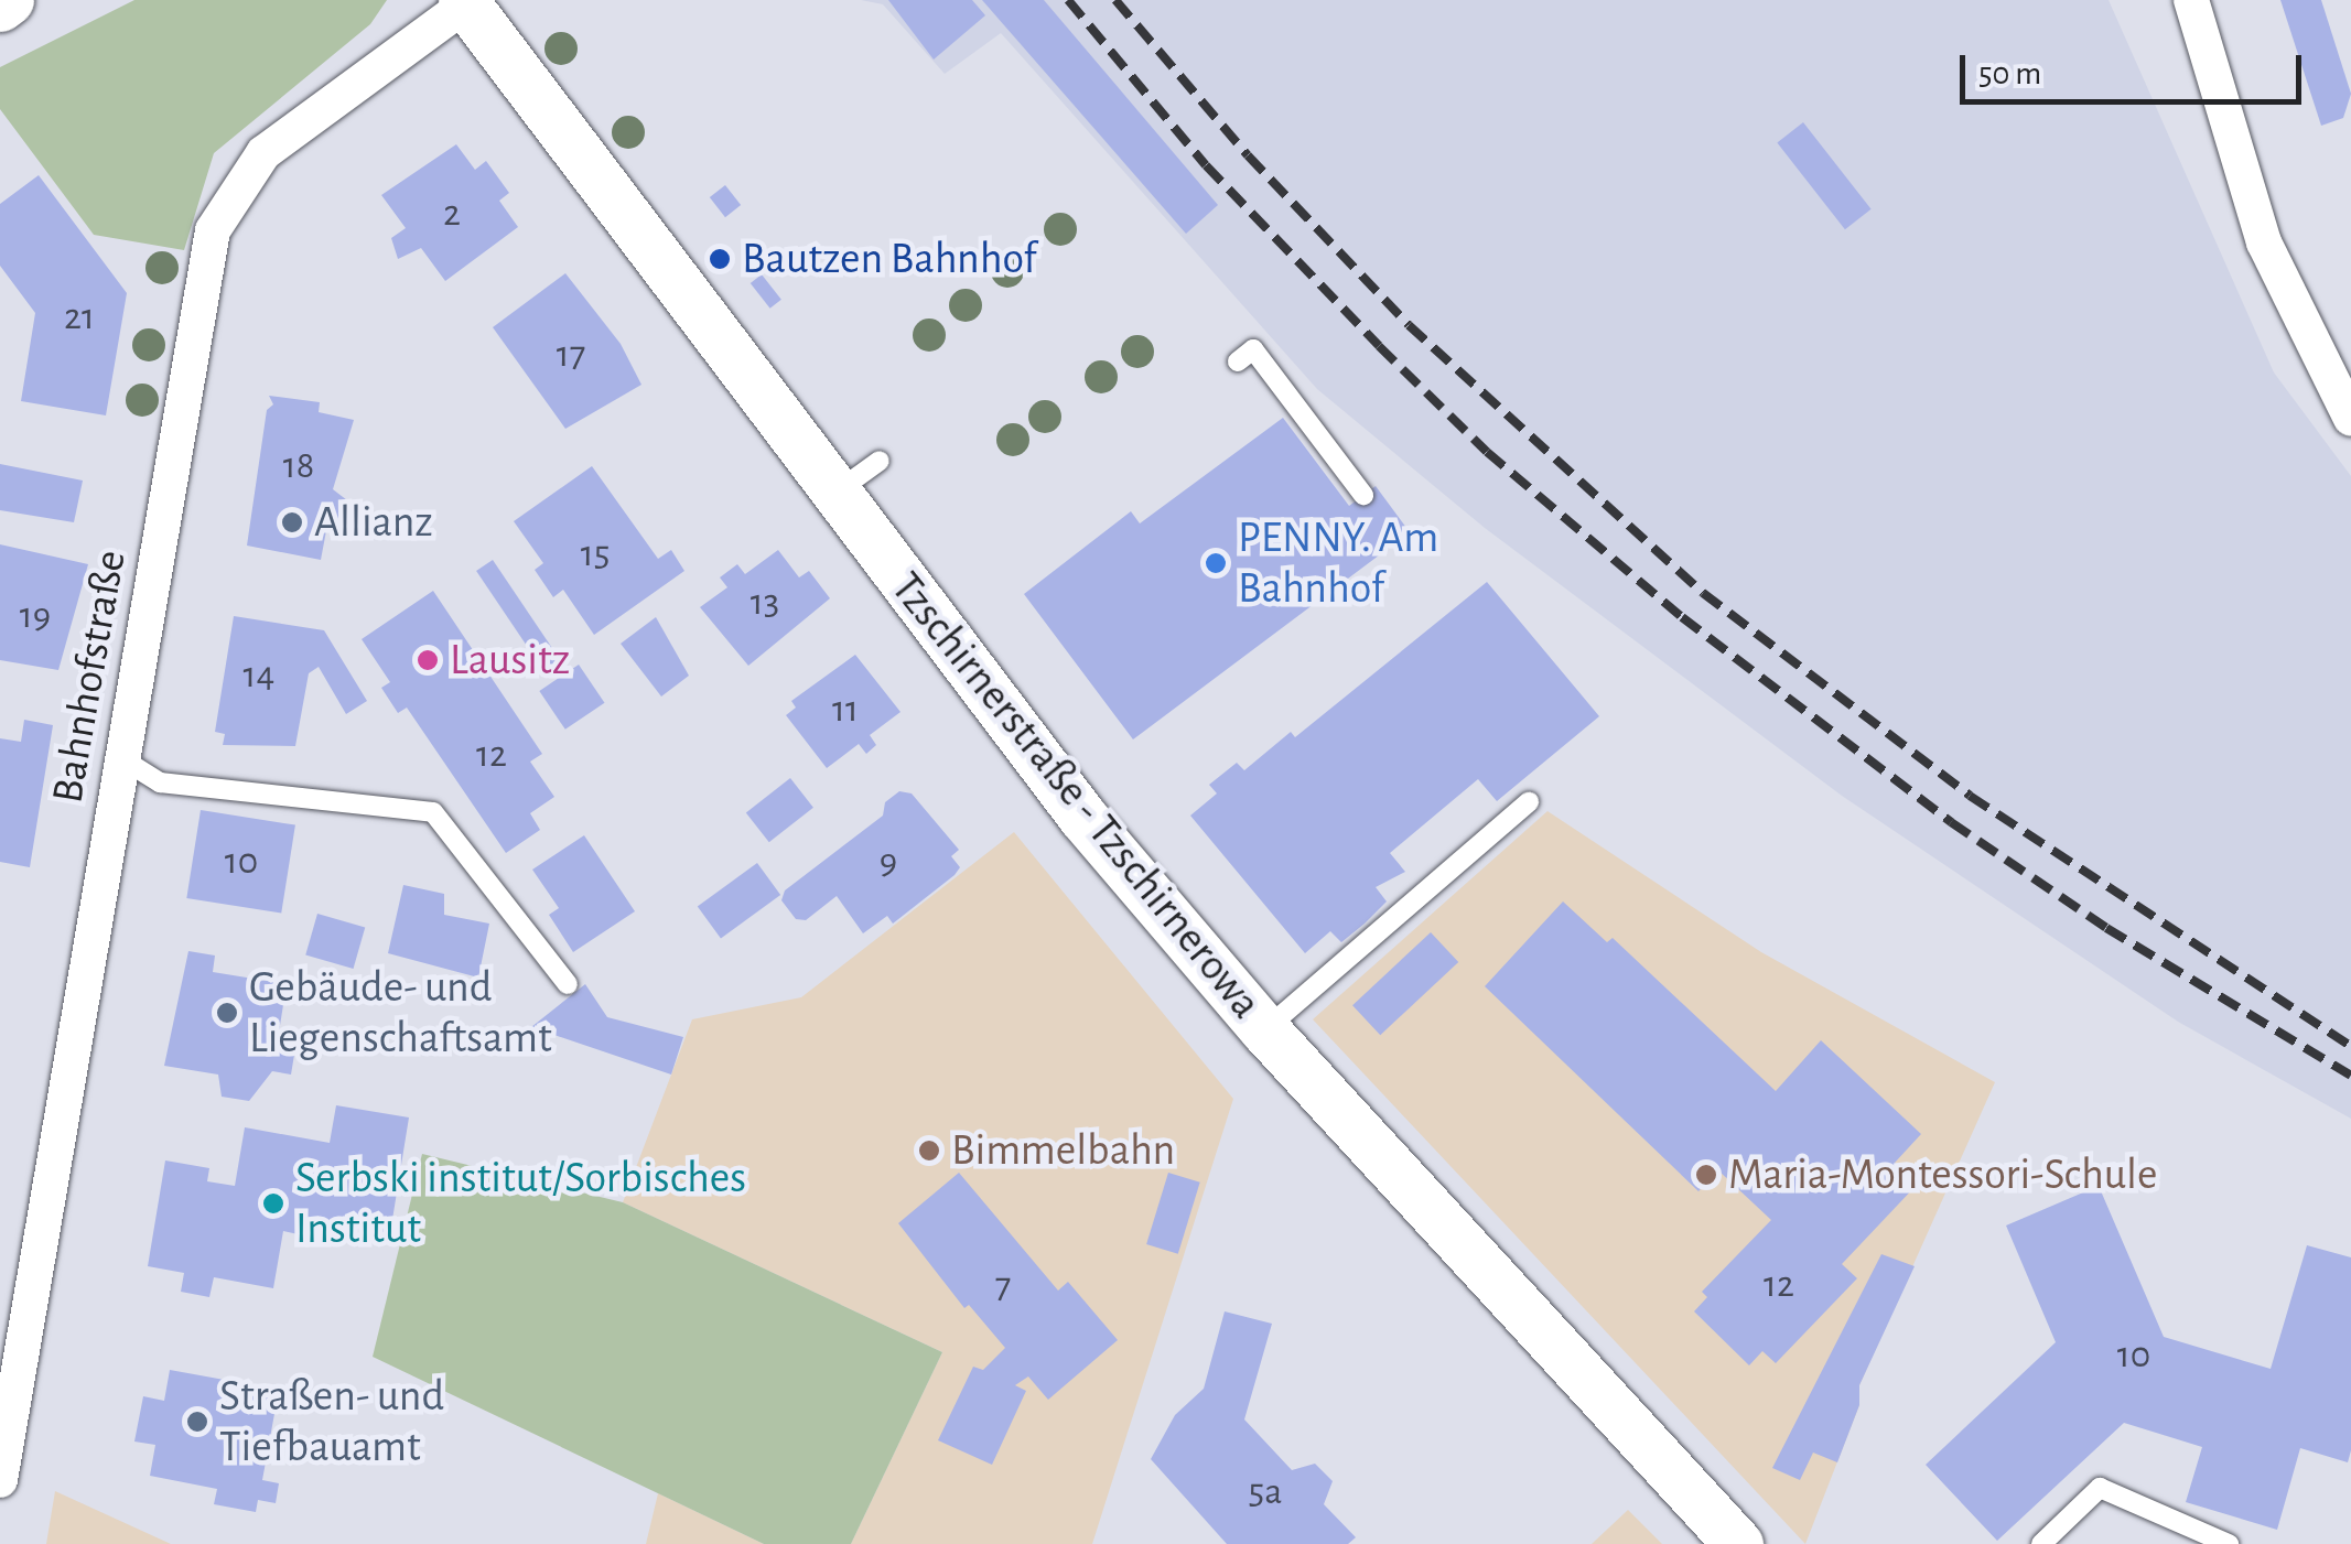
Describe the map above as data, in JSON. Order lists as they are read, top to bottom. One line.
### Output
{"streets":{"street":["Bahnhofstraße","Tzschirnerstraße - Tzschirnerowa"]},"crossings":[["Bahnhofstraße","Tzschirnerstraße - Tzschirnerowa"]],"places":["Bautzen Bahnhof","Allianz","PENNY. Am Bahnhof","Lausitz","Gebäude- und Liegenschaftsamt","Bimmelbahn","Maria-Montessori-Schule","Serbski institut/Sorbisches Institut","Straßen- und Tiefbauamt"],"house_numbers":["2","21","17","18","15","13","19","14","11","12","10","9","12","7","10","5a"],"scale_bar":"50 m"}
